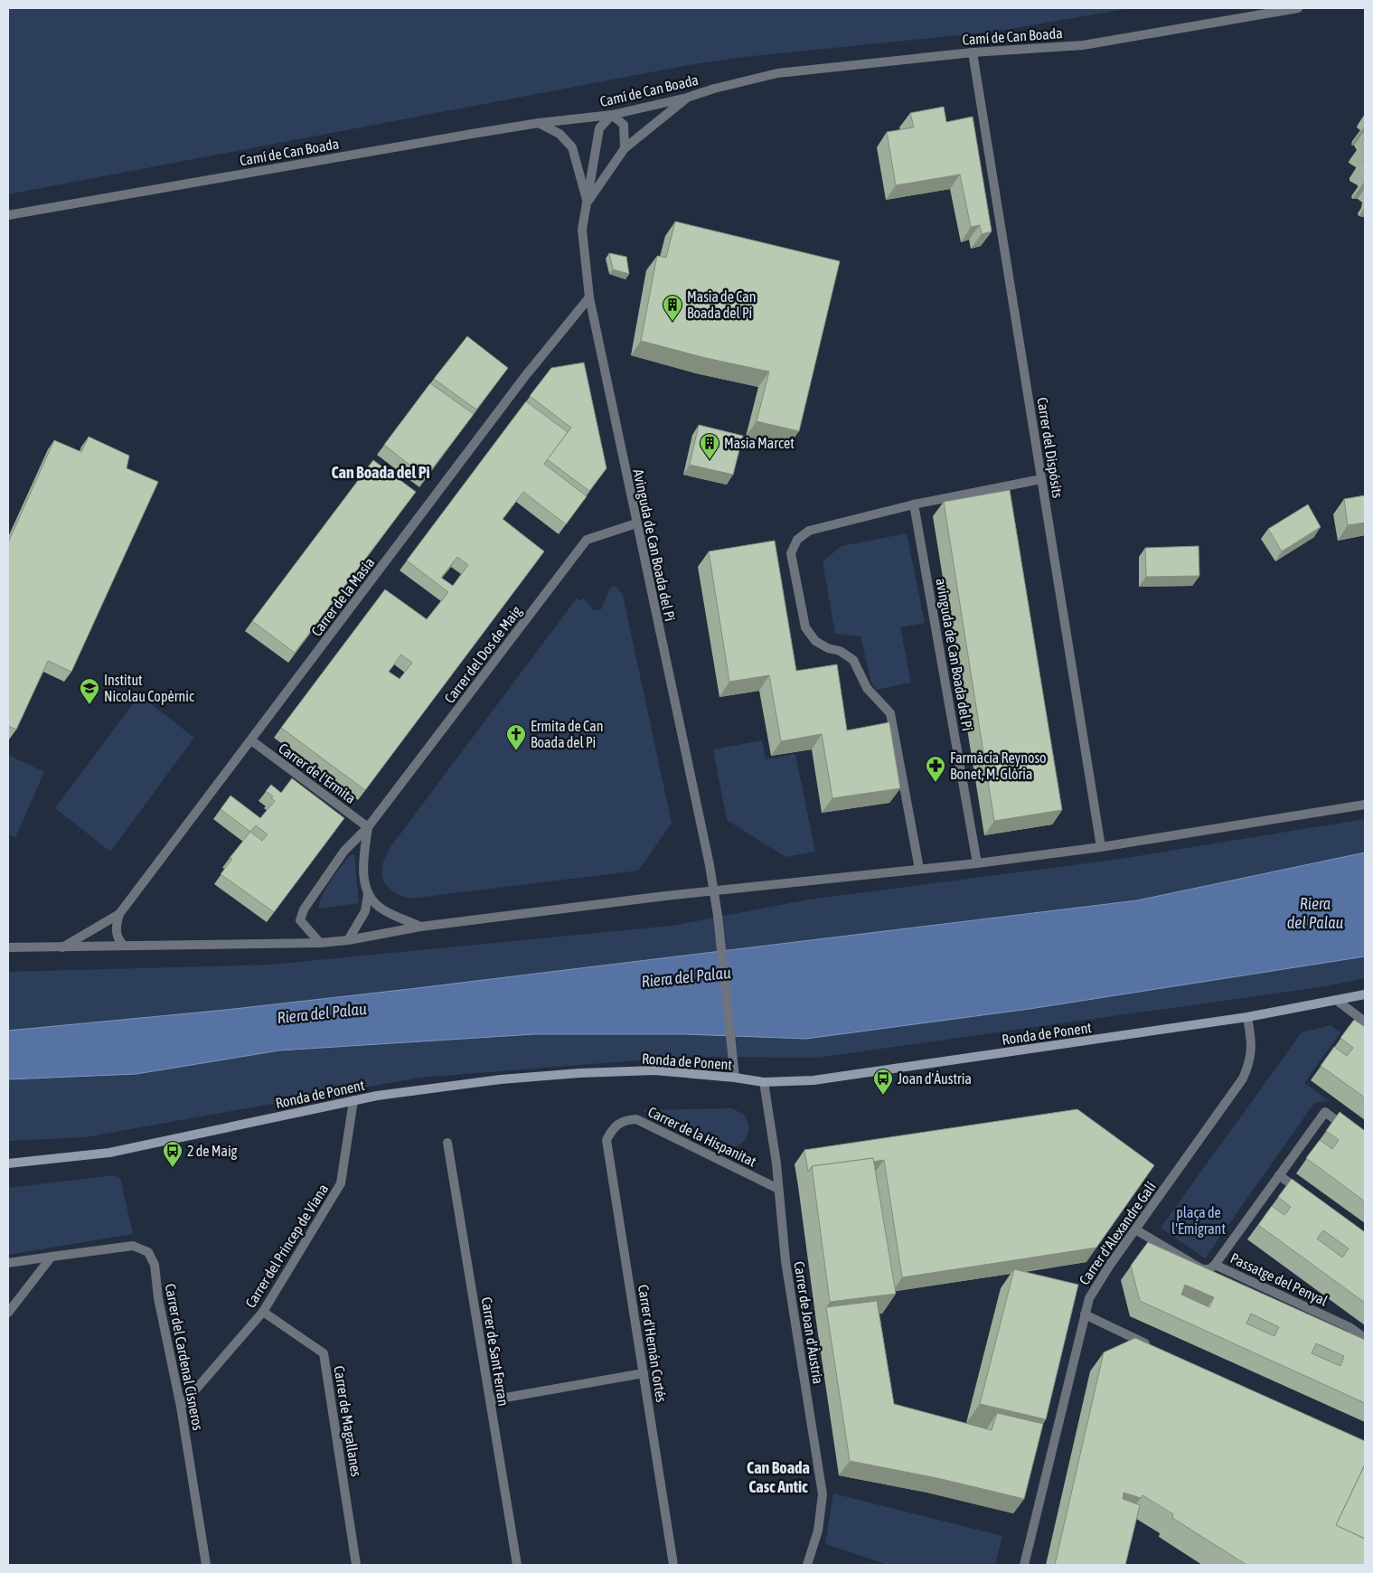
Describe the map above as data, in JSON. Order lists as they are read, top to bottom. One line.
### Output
{"streets":{"main road":["Ronda de Ponent"],"street":["Camí de Can Boada","Carrer del Dispósits","Avinguda de Can Boada del Pi","Carrer de la Masia","Carrer del Dos de Maig","avinguda de Can Boada del Pi","Carrer de l'Ermita","Carrer de la Hispanitat","Carrer d'Alexandre Galí","Carrer del Princep de Viana","Passatge del Penyal","Carrer de Joan d'Àustria","Carrer d'Hernán Cortés","Carrer de Sant Ferran","Carrer del Cardenal Cisneros","Carrer de Magallanes"]},"crossings":[["Camí de Can Boada","Carrer del Dispósits"],["Camí de Can Boada","Avinguda de Can Boada del Pi"],["Avinguda de Can Boada del Pi","Carrer de la Masia"],["Avinguda de Can Boada del Pi","Carrer del Dos de Maig"],["Carrer de la Masia","Carrer de l'Ermita"],["Carrer del Dos de Maig","Carrer de l'Ermita"],["Ronda de Ponent","Carrer d'Alexandre Galí"],["Ronda de Ponent","Carrer del Princep de Viana"],["Ronda de Ponent","Carrer de Joan d'Àustria"],["Carrer de la Hispanitat","Carrer de Joan d'Àustria"],["Carrer de la Hispanitat","Carrer d'Hernán Cortés"],["Carrer d'Alexandre Galí","Passatge del Penyal"],["Carrer del Princep de Viana","Carrer del Cardenal Cisneros"],["Carrer del Princep de Viana","Carrer de Magallanes"]],"districts":["Can Boada del Pi","Can Boada Casc Antic"],"water":["Riera del Palau"],"parks":["plaça de l'Emigrant"],"places":{"building":["Masia de Can Boada del Pi","Masia Marcet"],"school or university":["Institut Nicolau Copèrnic"],"church":["Ermita de Can Boada del Pi"],"pharmacy":["Farmàcia Reynoso Bonet, M. Glòria"],"bus stop":["Joan d'Àustria","2 de Maig"]}}
